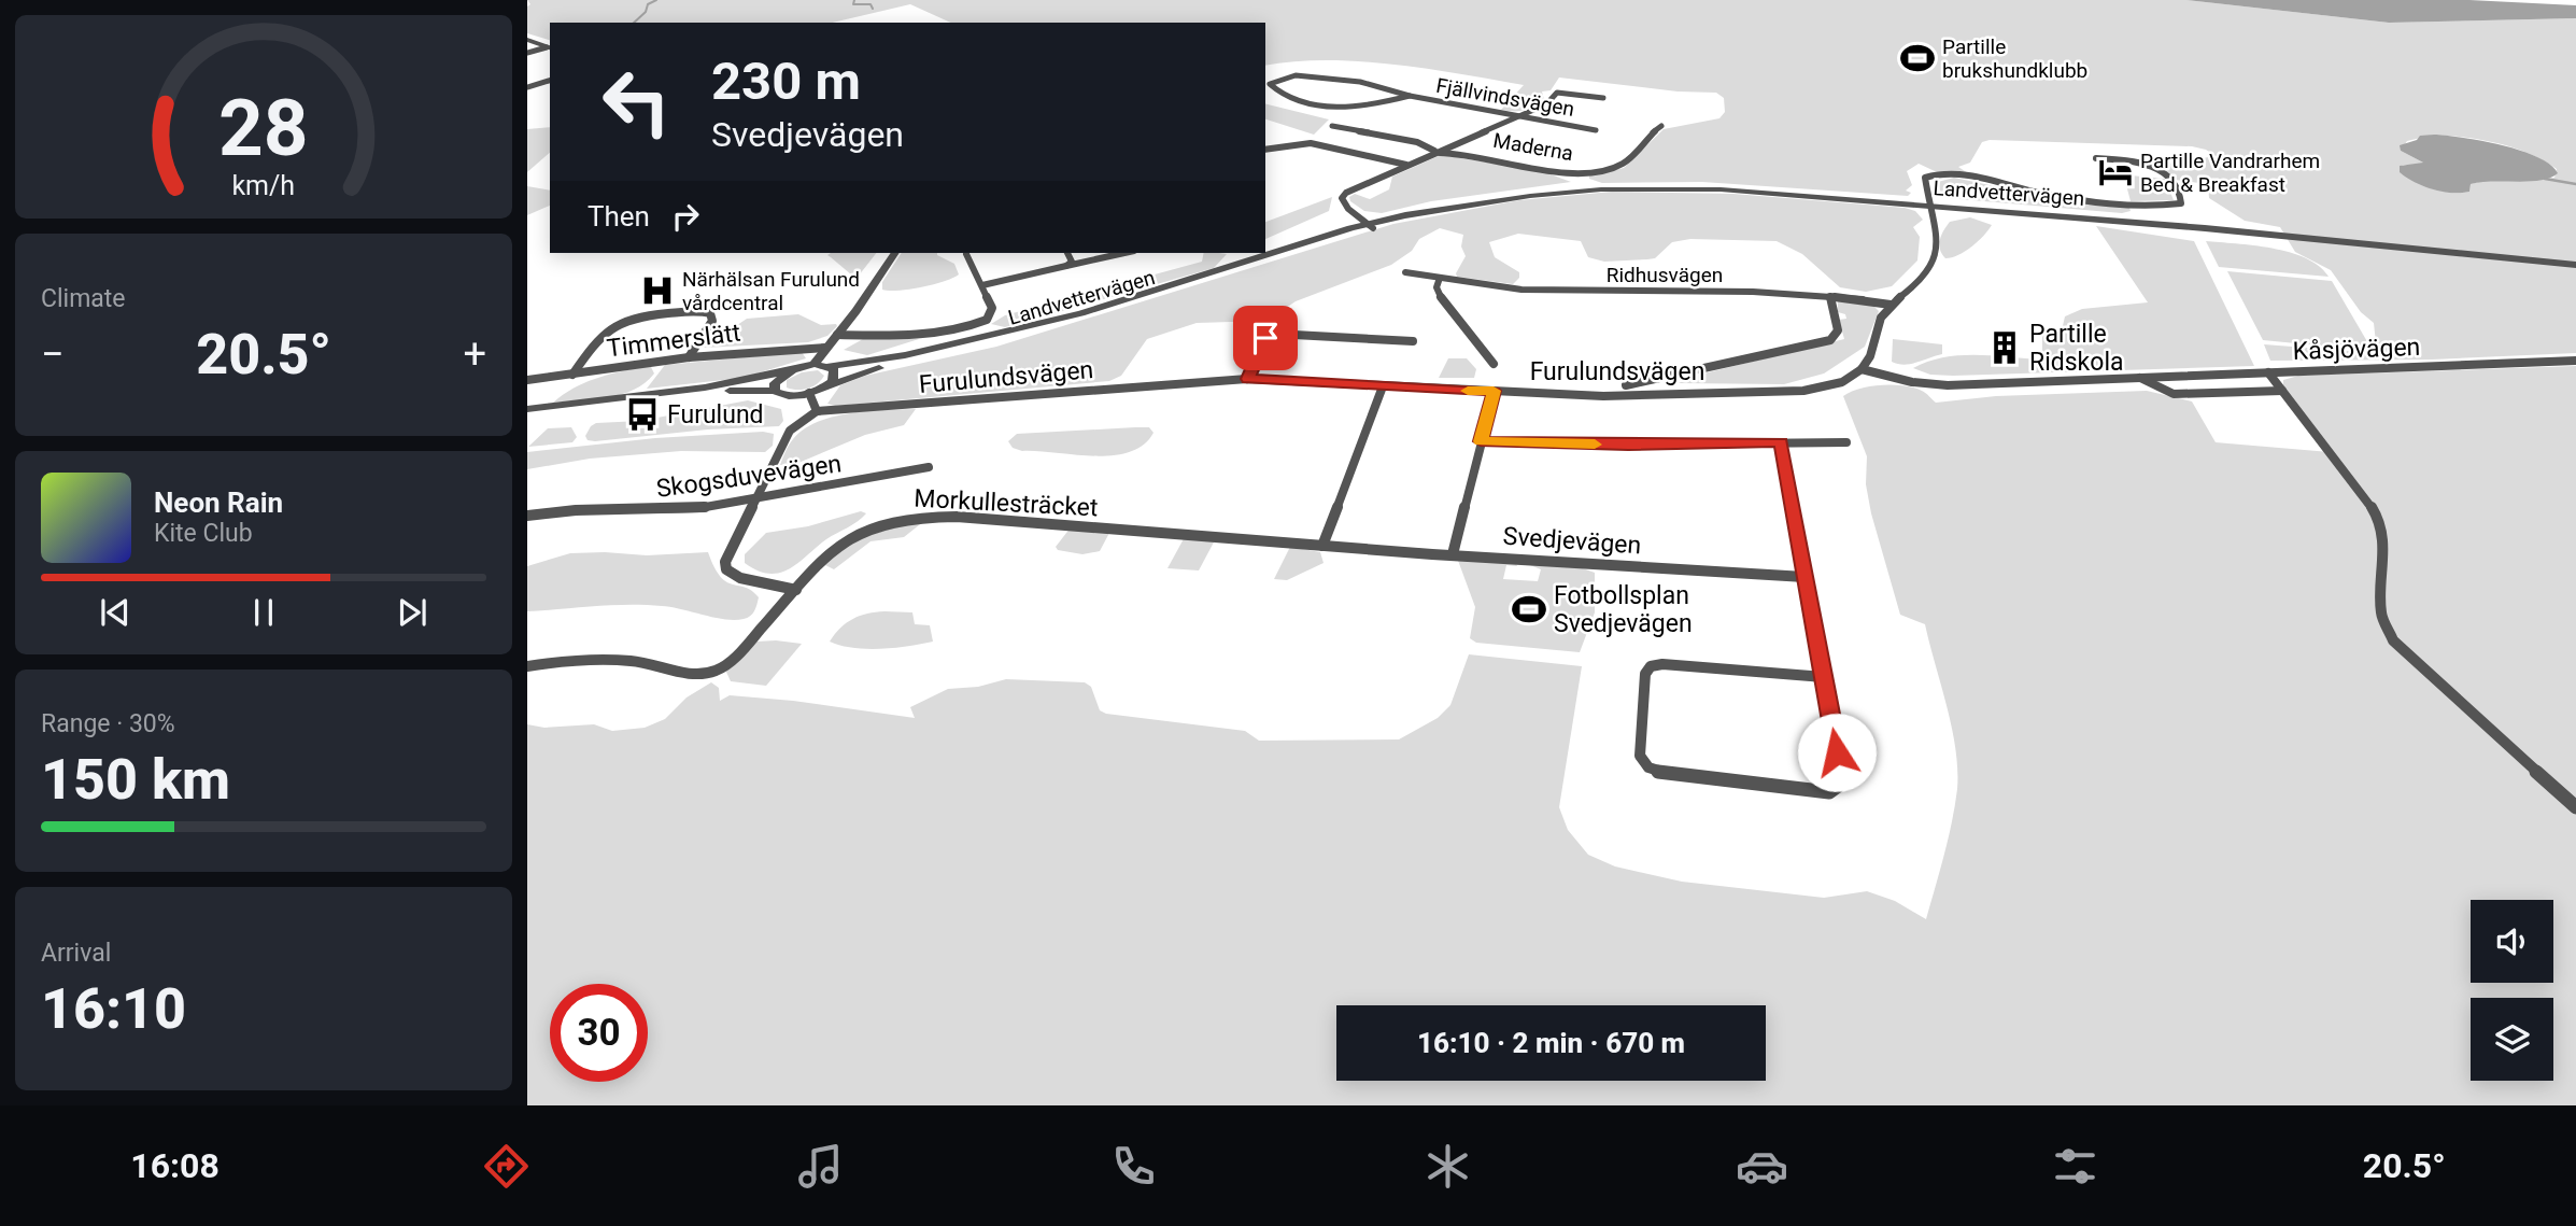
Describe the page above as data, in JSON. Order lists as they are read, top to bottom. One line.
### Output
{"streets":{"street":["Fjällvindsvägen","Maderna","Landvettervägen","Ridhusvägen","Timmerslätt","Kåsjövägen","Furulundsvägen","Skogsduvevägen","Morkullesträcket","Svedjevägen"]},"crossings":[["Kåsjövägen","Furulundsvägen"],["Morkullesträcket","Svedjevägen"]],"places":{"sports":["Partille brukshundklubb","Fotbollsplan Svedjevägen"],"hotel":["Partille Vandrarhem Bed & Breakfast"],"hospital":["Närhälsan Furulund vårdcentral"],"building":["Partille Ridskola"],"bus stop":["Furulund"]},"page":{"turn":["230 m","Svedjevägen"],"then":"Then","tile":["Climate",["Range · 30%","150 km"],["Arrival","16:10"]],"heat":["−","20.5°","+"],"song":["Neon Rain","Kite Club"],"limit":"30","trip":"16:10 · 2 min · 670 m","tabs":["16:08","20.5°"],"gauge":["28","km/h"]}}
